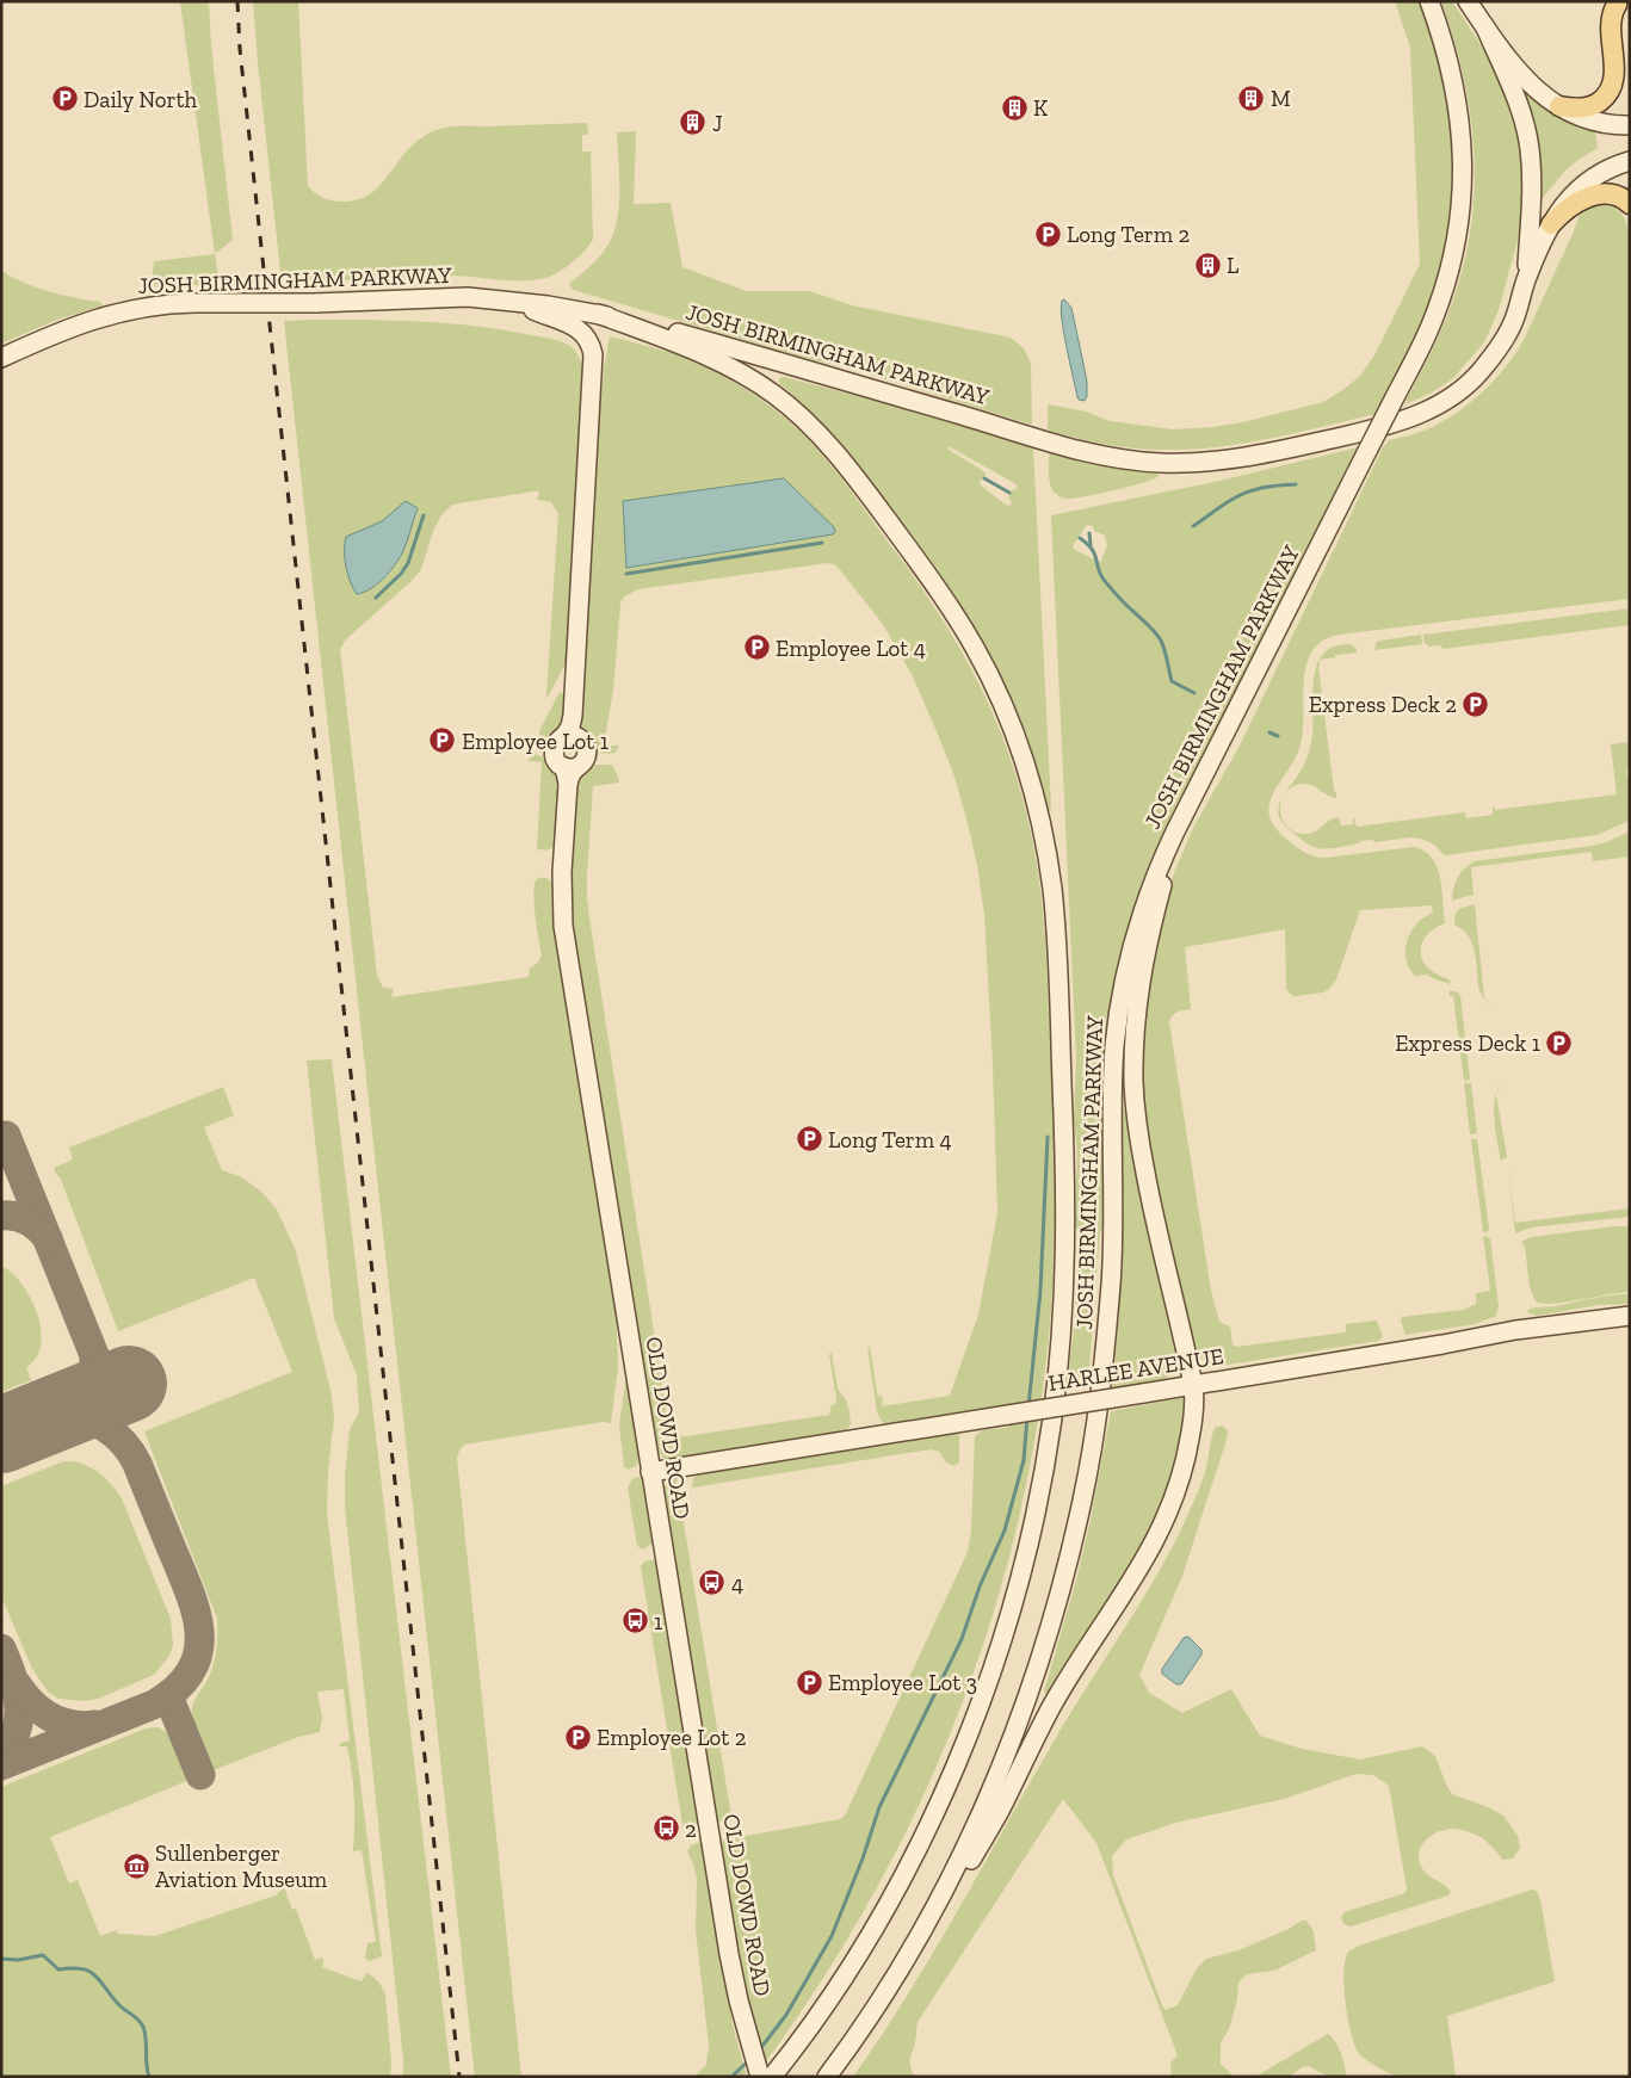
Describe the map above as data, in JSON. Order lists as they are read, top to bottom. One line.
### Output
{"streets":{"main road":["JOSH BIRMINGHAM PARKWAY","HARLEE AVENUE","OLD DOWD ROAD"]},"crossings":[["HARLEE AVENUE","OLD DOWD ROAD"]],"places":{"building":["M","K","J","L"],"parking":["Daily North","Long Term 2","Employee Lot 4","Express Deck 2","Employee Lot 1","Express Deck 1","Long Term 4","Employee Lot 3","Employee Lot 2"],"bus stop":["4","1","2"],"museum":["Sullenberger Aviation Museum"]}}
